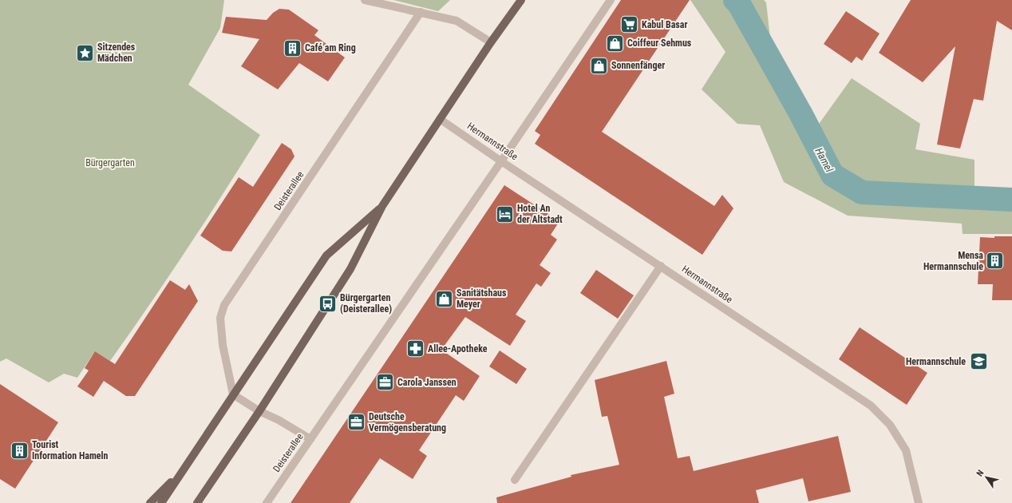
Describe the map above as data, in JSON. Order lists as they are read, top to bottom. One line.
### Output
{"streets":{"street":["Hermannstraße","Deisterallee"]},"crossings":[["Hermannstraße","Deisterallee"]],"water":["Hamel"],"parks":["Bürgergarten"],"places":{"supermarket":["Kabul Basar"],"shop":["Coiffeur Sehmus","Sonnenfänger","Sanitätshaus Meyer"],"building":["Café am Ring","Mensa Hermannschule","Tourist Information Hameln"],"place":["Sitzendes Mädchen"],"hotel":["Hotel An der Altstadt"],"bus stop":["Bürgergarten (Deisterallee)"],"pharmacy":["Allee-Apotheke"],"school or university":["Hermannschule"],"office":["Carola Janssen","Deutsche Vermögensberatung"]},"north":"top left"}
